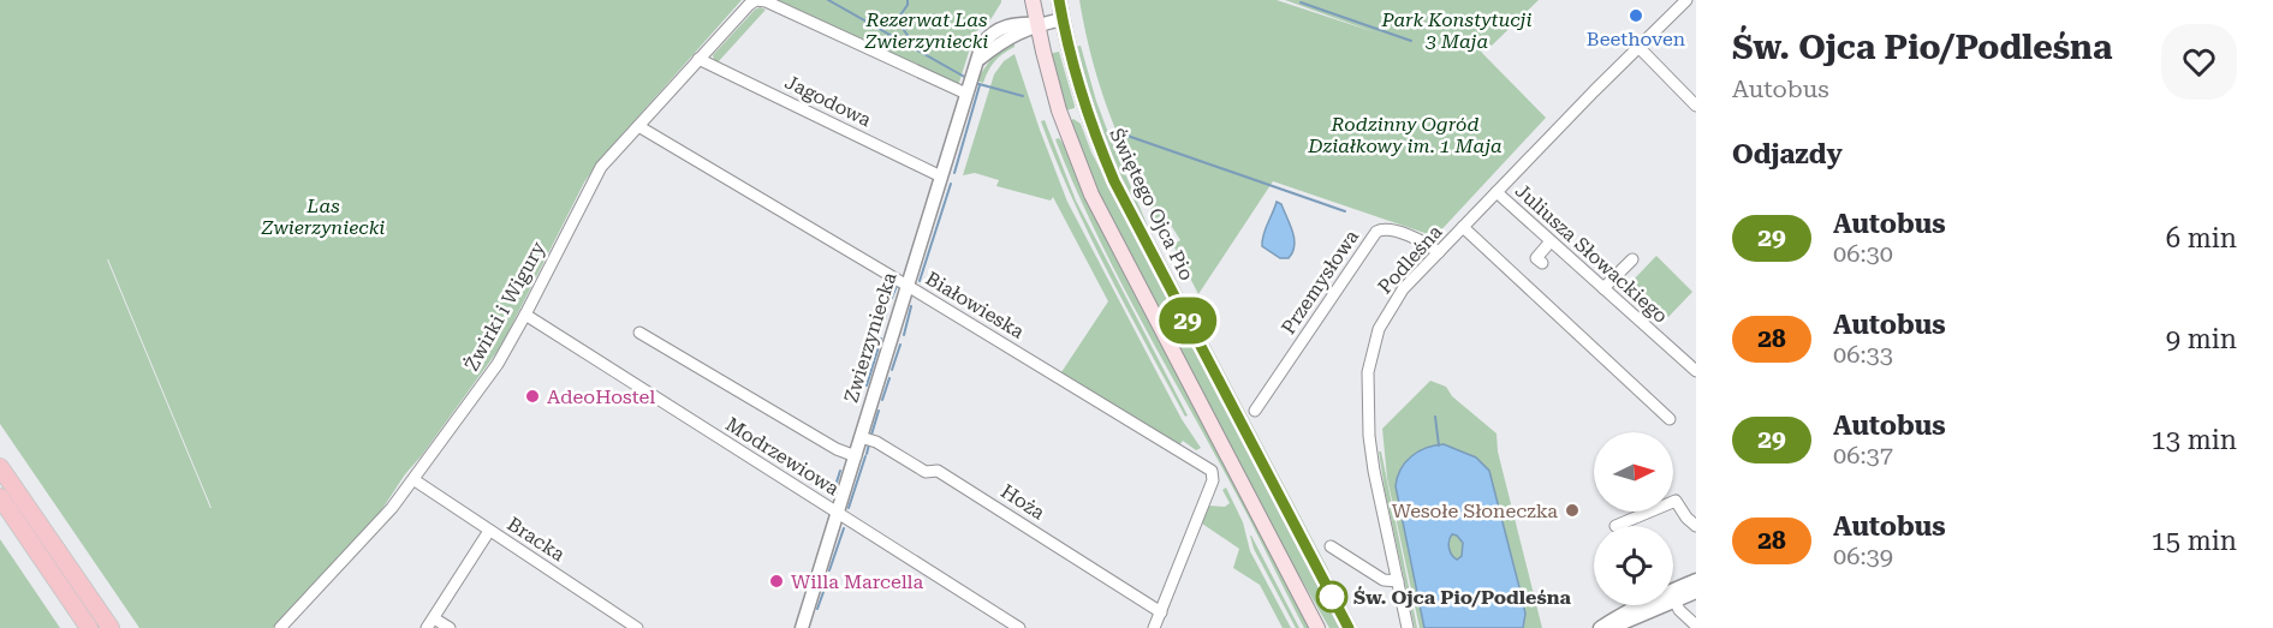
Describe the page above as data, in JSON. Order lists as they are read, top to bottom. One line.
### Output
{"streets":{"main road":["Świętego Ojca Pio"],"street":["Jagodowa","Juliusza Słowackiego","Podleśna","Przemysłowa","Białowieska","Żwirki i Wigury","Zwierzyniecka","Modrzewiowa","Hoża","Bracka"]},"crossings":[["Jagodowa","Żwirki i Wigury"],["Jagodowa","Zwierzyniecka"],["Świętego Ojca Pio","Zwierzyniecka"],["Juliusza Słowackiego","Podleśna"],["Podleśna","Przemysłowa"],["Białowieska","Żwirki i Wigury"],["Białowieska","Zwierzyniecka"],["Białowieska","Hoża"],["Żwirki i Wigury","Modrzewiowa"],["Żwirki i Wigury","Bracka"],["Zwierzyniecka","Modrzewiowa"],["Zwierzyniecka","Hoża"]],"parks":["Rezerwat Las Zwierzyniecki","Park Konstytucji 3 Maja","Rodzinny Ogród Działkowy im. 1 Maja","Las Zwierzyniecki"],"places":["Beethoven","AdeoHostel","Wesołe Słoneczka","Willa Marcella","Św. Ojca Pio/Podleśna"],"lines":["bus line 29"],"north":"right","page":{"on_map":"29","heading":[["Św. Ojca Pio/Podleśna","Autobus"],"Odjazdy"],"list":[{"mark":"29","name":"Autobus","note":"06:30","value":"6 min"},{"mark":"28","name":"Autobus","note":"06:33","value":"9 min"},{"mark":"29","name":"Autobus","note":"06:37","value":"13 min"},{"mark":"28","name":"Autobus","note":"06:39","value":"15 min"}]}}
